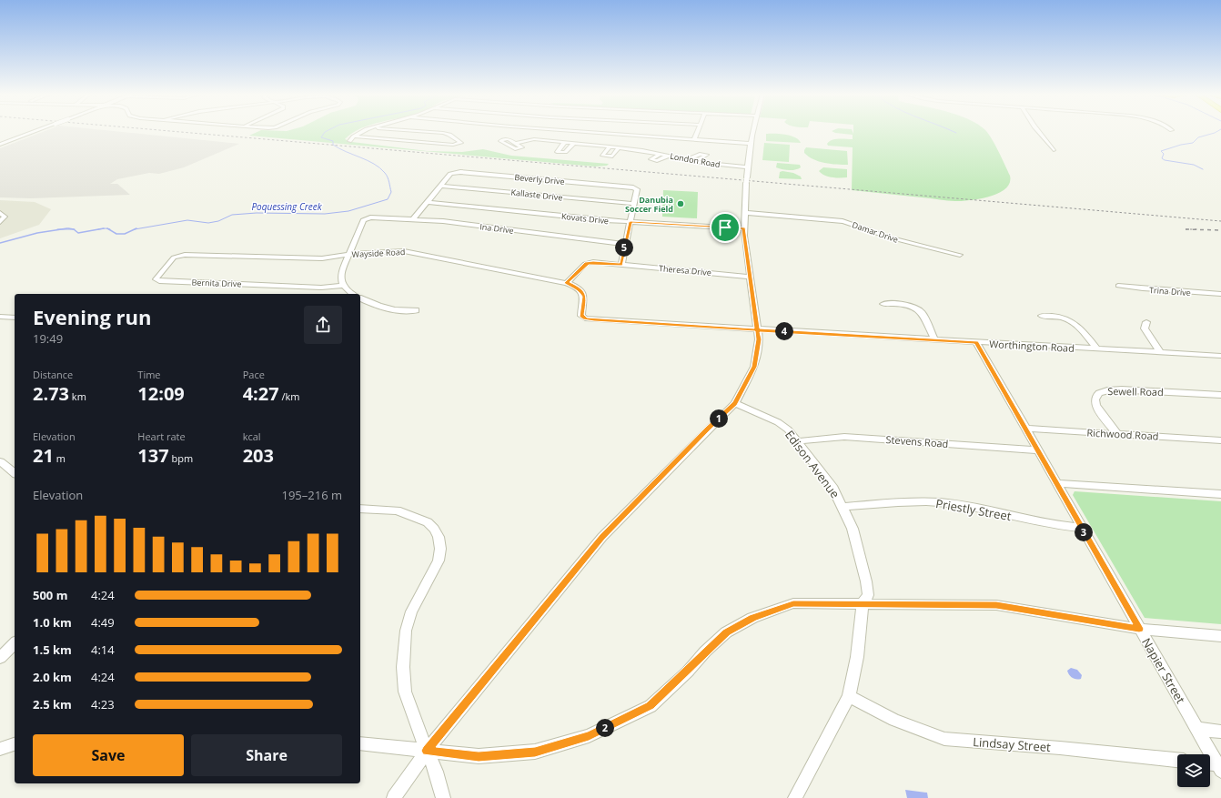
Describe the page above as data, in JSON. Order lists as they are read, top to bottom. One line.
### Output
{"streets":{"street":["London Road","Beverly Drive","Kallaste Drive","Kovats Drive","Ina Drive","Damar Drive","Wayside Road","Theresa Drive","Bernita Drive","Trina Drive","Worthington Road","Sewell Road","Richwood Road","Stevens Road","Edison Avenue","Priestly Street","Napier Street","Lindsay Street"]},"crossings":[["Beverly Drive","Kallaste Drive"],["Ina Drive","Wayside Road"],["Wayside Road","Theresa Drive"],["Wayside Road","Bernita Drive"],["Wayside Road","Worthington Road"],["Theresa Drive","Worthington Road"],["Worthington Road","Napier Street"],["Sewell Road","Richwood Road"],["Richwood Road","Napier Street"],["Stevens Road","Edison Avenue"],["Stevens Road","Napier Street"],["Edison Avenue","Priestly Street"],["Edison Avenue","Lindsay Street"],["Priestly Street","Napier Street"]],"water":["Poquessing Creek"],"places":["Danubia Soccer Field"],"page":{"pins":["5","4","1","3","2"],"heading":["Evening run","19:49"],"stats":[["Distance","2.73 km"],["Time","12:09"],["Pace","4:27 /km"],["Elevation","21 m"],["Heart rate","137 bpm"],["kcal","203"]],"chart":["Elevation","195–216 m"],"list":[{"name":"500 m","note":"4:24"},{"name":"1.0 km","note":"4:49"},{"name":"1.5 km","note":"4:14"},{"name":"2.0 km","note":"4:24"},{"name":"2.5 km","note":"4:23"}],"buttons":["Save","Share"]}}
